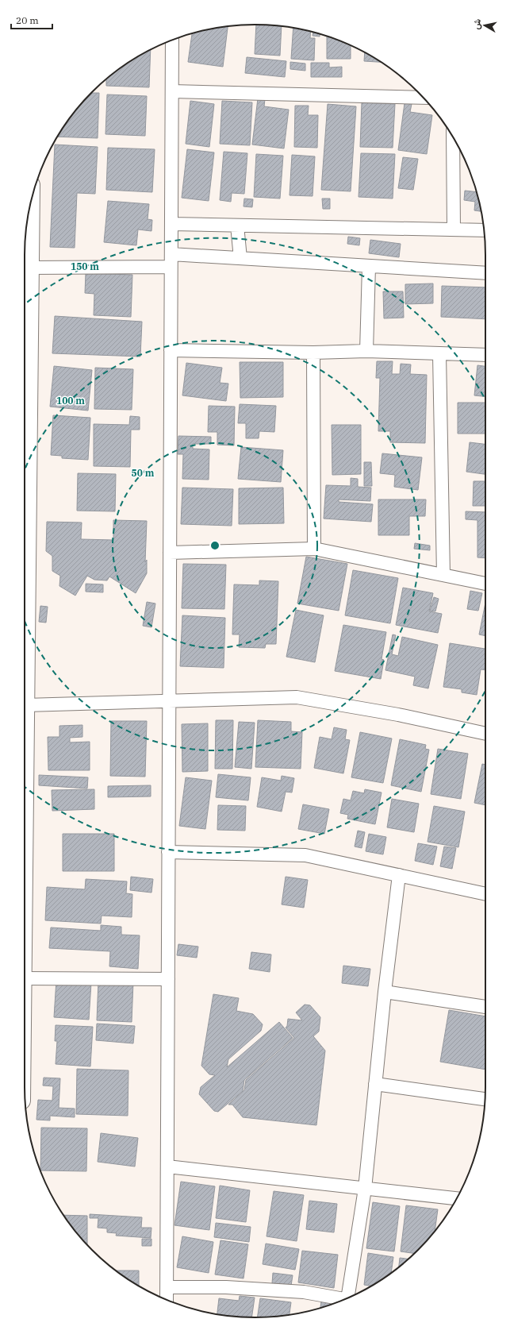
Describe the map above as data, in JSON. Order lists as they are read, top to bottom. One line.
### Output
{"scale_bar":"20 m","north":"left","rings":["150 m","100 m","50 m"]}
